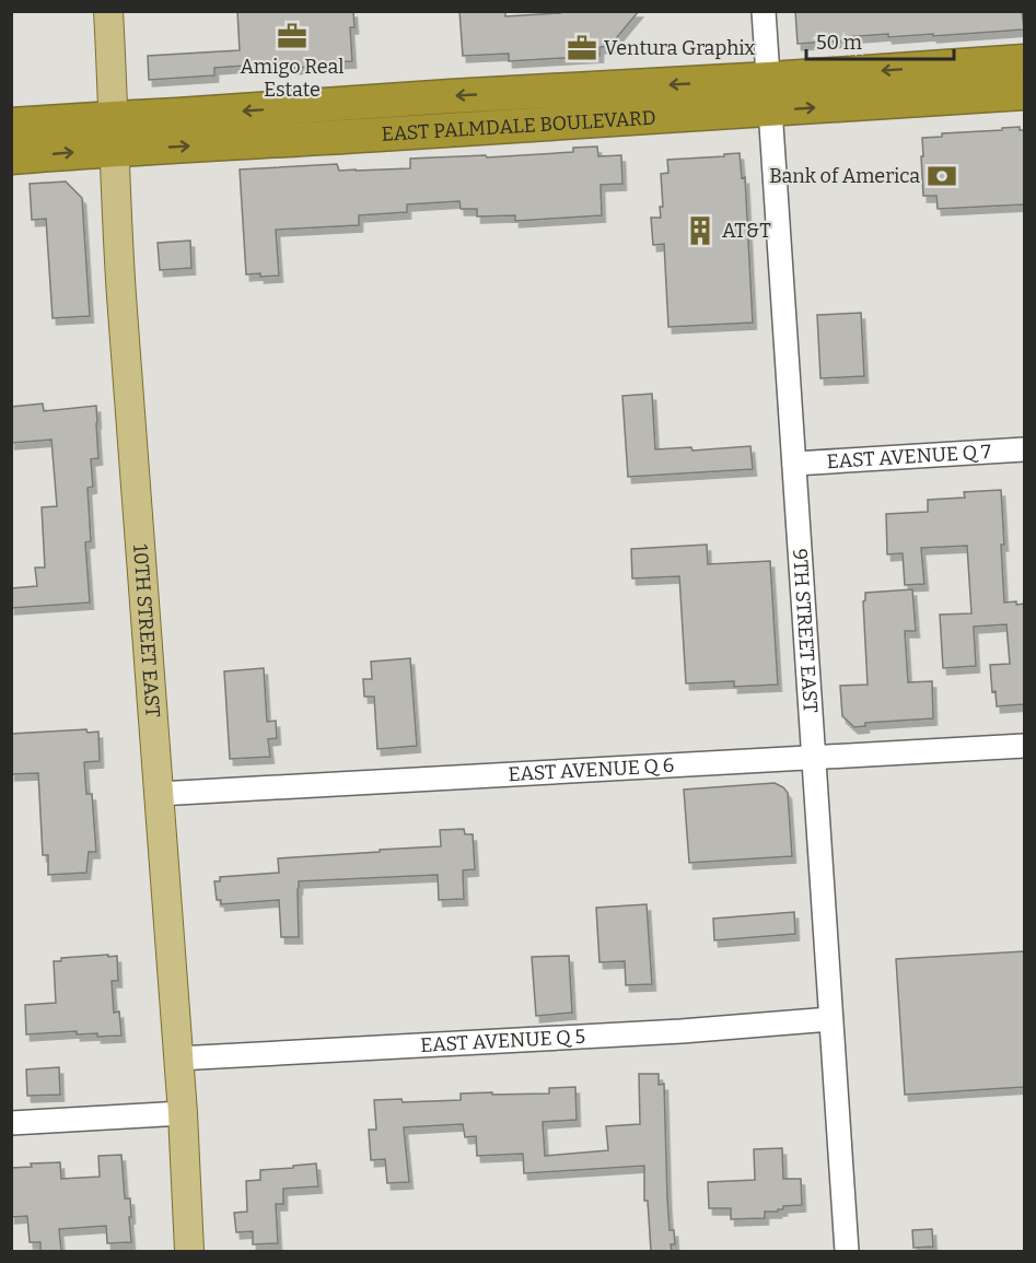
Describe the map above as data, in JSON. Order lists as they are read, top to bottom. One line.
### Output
{"streets":{"highway":["EAST PALMDALE BOULEVARD"],"main road":["10TH STREET EAST"],"street":["EAST AVENUE Q 7","9TH STREET EAST","EAST AVENUE Q 6","EAST AVENUE Q 5"]},"crossings":[["EAST PALMDALE BOULEVARD","9TH STREET EAST"],["EAST PALMDALE BOULEVARD","10TH STREET EAST"],["EAST AVENUE Q 7","9TH STREET EAST"],["9TH STREET EAST","EAST AVENUE Q 6"],["9TH STREET EAST","EAST AVENUE Q 5"],["10TH STREET EAST","EAST AVENUE Q 6"],["10TH STREET EAST","EAST AVENUE Q 5"]],"places":{"office":["Amigo Real Estate","Ventura Graphix"],"bank":["Bank of America"],"building":["AT&T"]},"scale_bar":"50 m"}
